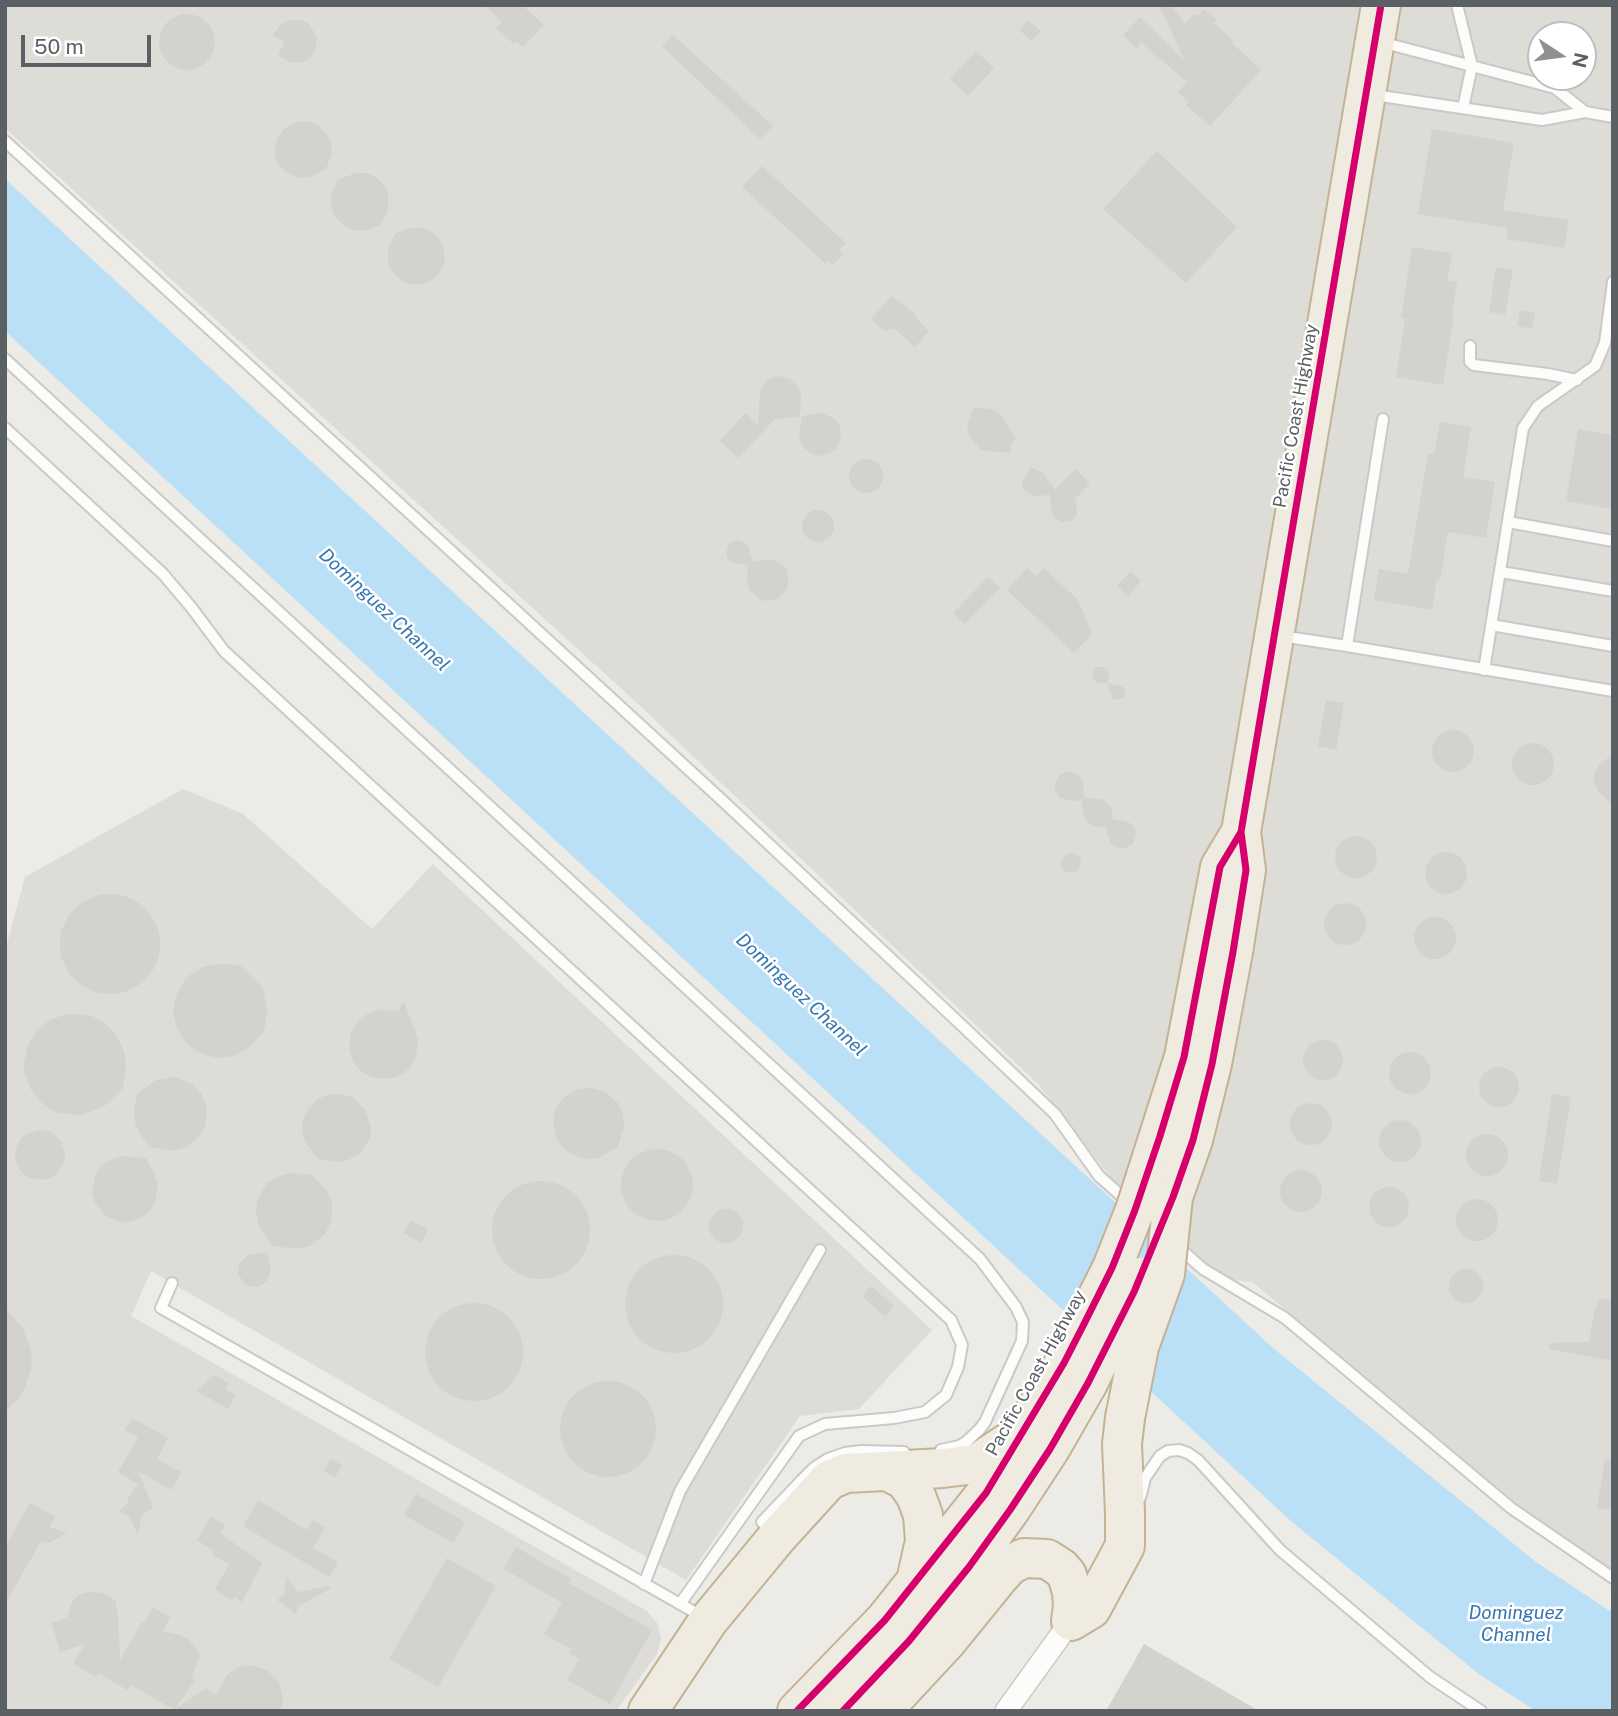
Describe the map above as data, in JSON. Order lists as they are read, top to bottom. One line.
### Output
{"streets":{"highway":["Pacific Coast Highway"]},"water":["Dominguez Channel"],"scale_bar":"50 m","north":"right"}
